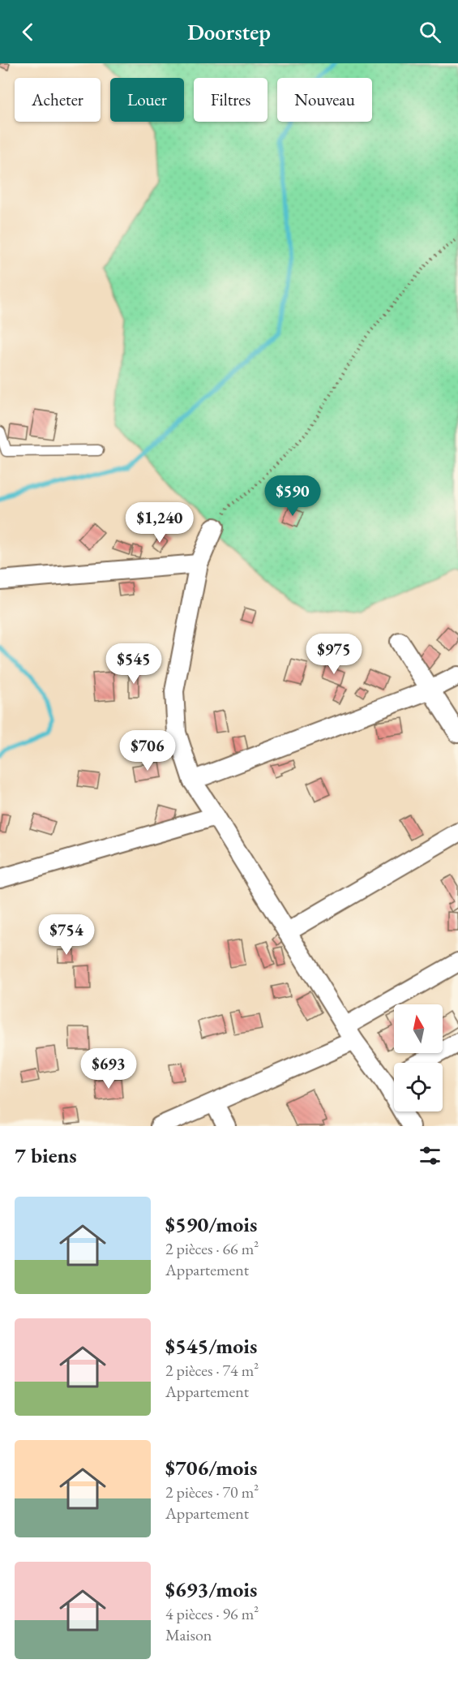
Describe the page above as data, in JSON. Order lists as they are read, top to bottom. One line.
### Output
{"north":"top","page":{"header":"Doorstep","chip":["Acheter","Louer","Filtres","Nouveau"],"price":["$590","$1,240","$975","$545","$706","$754","$693"],"heading":"7 biens","list":[{"name":"$590/mois","note":"2 pièces · 66 m² · Appartement"},{"name":"$545/mois","note":"2 pièces · 74 m² · Appartement"},{"name":"$706/mois","note":"2 pièces · 70 m² · Appartement"},{"name":"$693/mois","note":"4 pièces · 96 m² · Maison"}]}}
